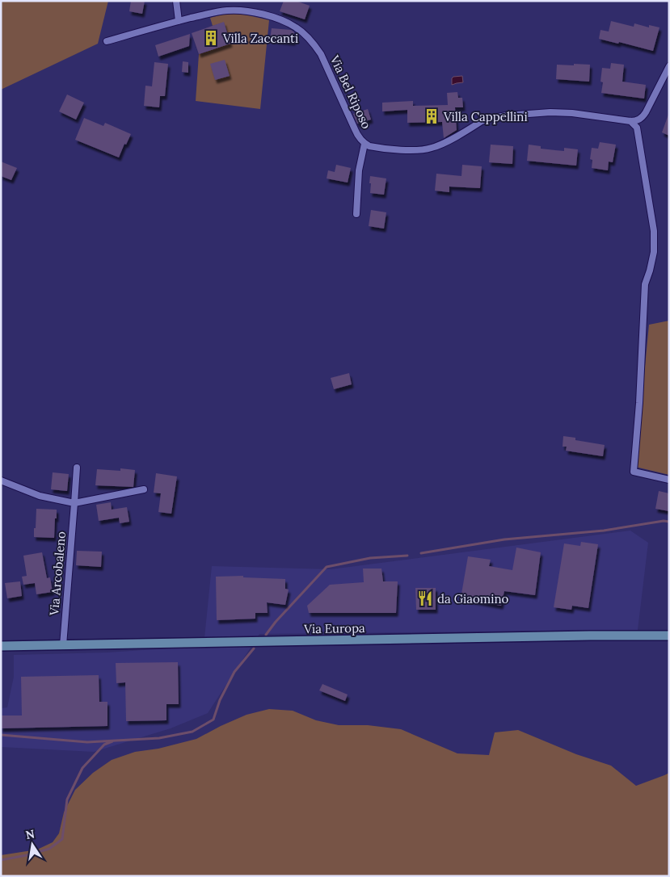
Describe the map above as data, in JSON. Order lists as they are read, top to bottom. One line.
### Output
{"streets":{"main road":["Via Europa"],"street":["Via Bel Riposo","Via Arcobaleno"]},"crossings":[["Via Arcobaleno","Via Europa"]],"places":{"building":["Villa Zaccanti","Villa Cappellini"],"restaurant":["da Giaomino"]},"north":"top"}
